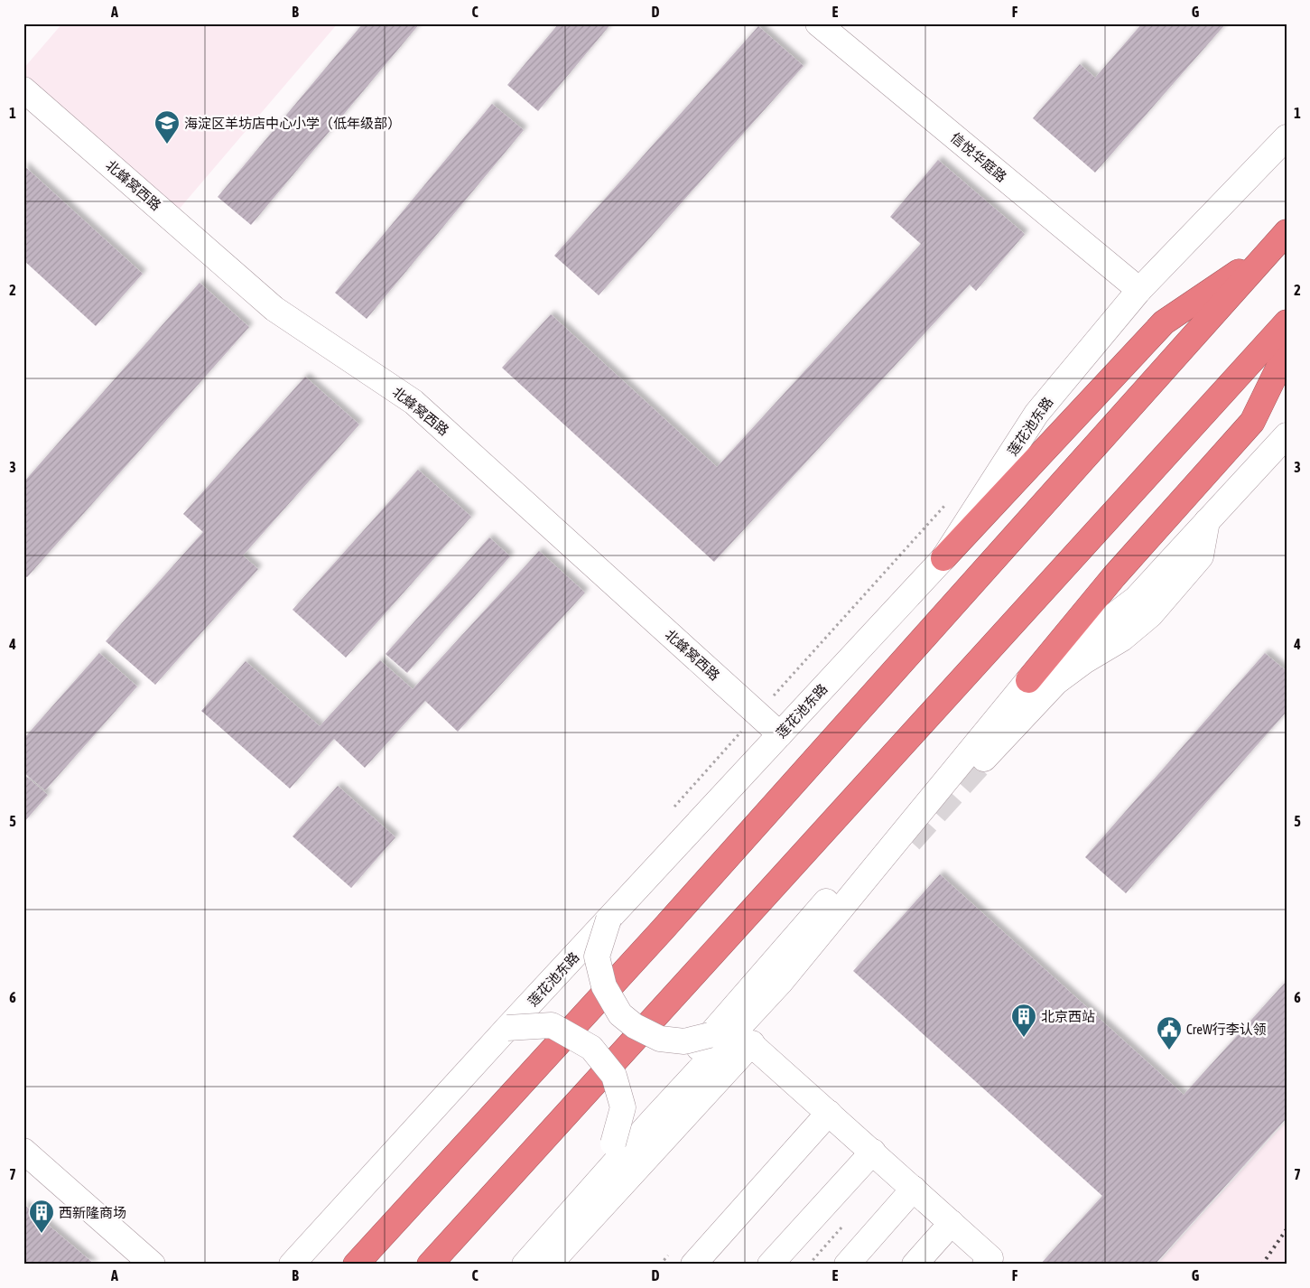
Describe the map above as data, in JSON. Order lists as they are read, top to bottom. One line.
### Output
{"streets":{"street":["信悦华庭路","北蜂窝西路","莲花池东路"]},"crossings":[["信悦华庭路","莲花池东路"],["北蜂窝西路","莲花池东路"]],"places":{"school or university":["海淀区羊坊店中心小学（低年级部）"],"building":["北京西站","西新隆商场"],"public building":["CreW行李认领"]},"grid":{"columns":["A","B","C","D","E","F","G"],"rows":["1","2","3","4","5","6","7"]}}
